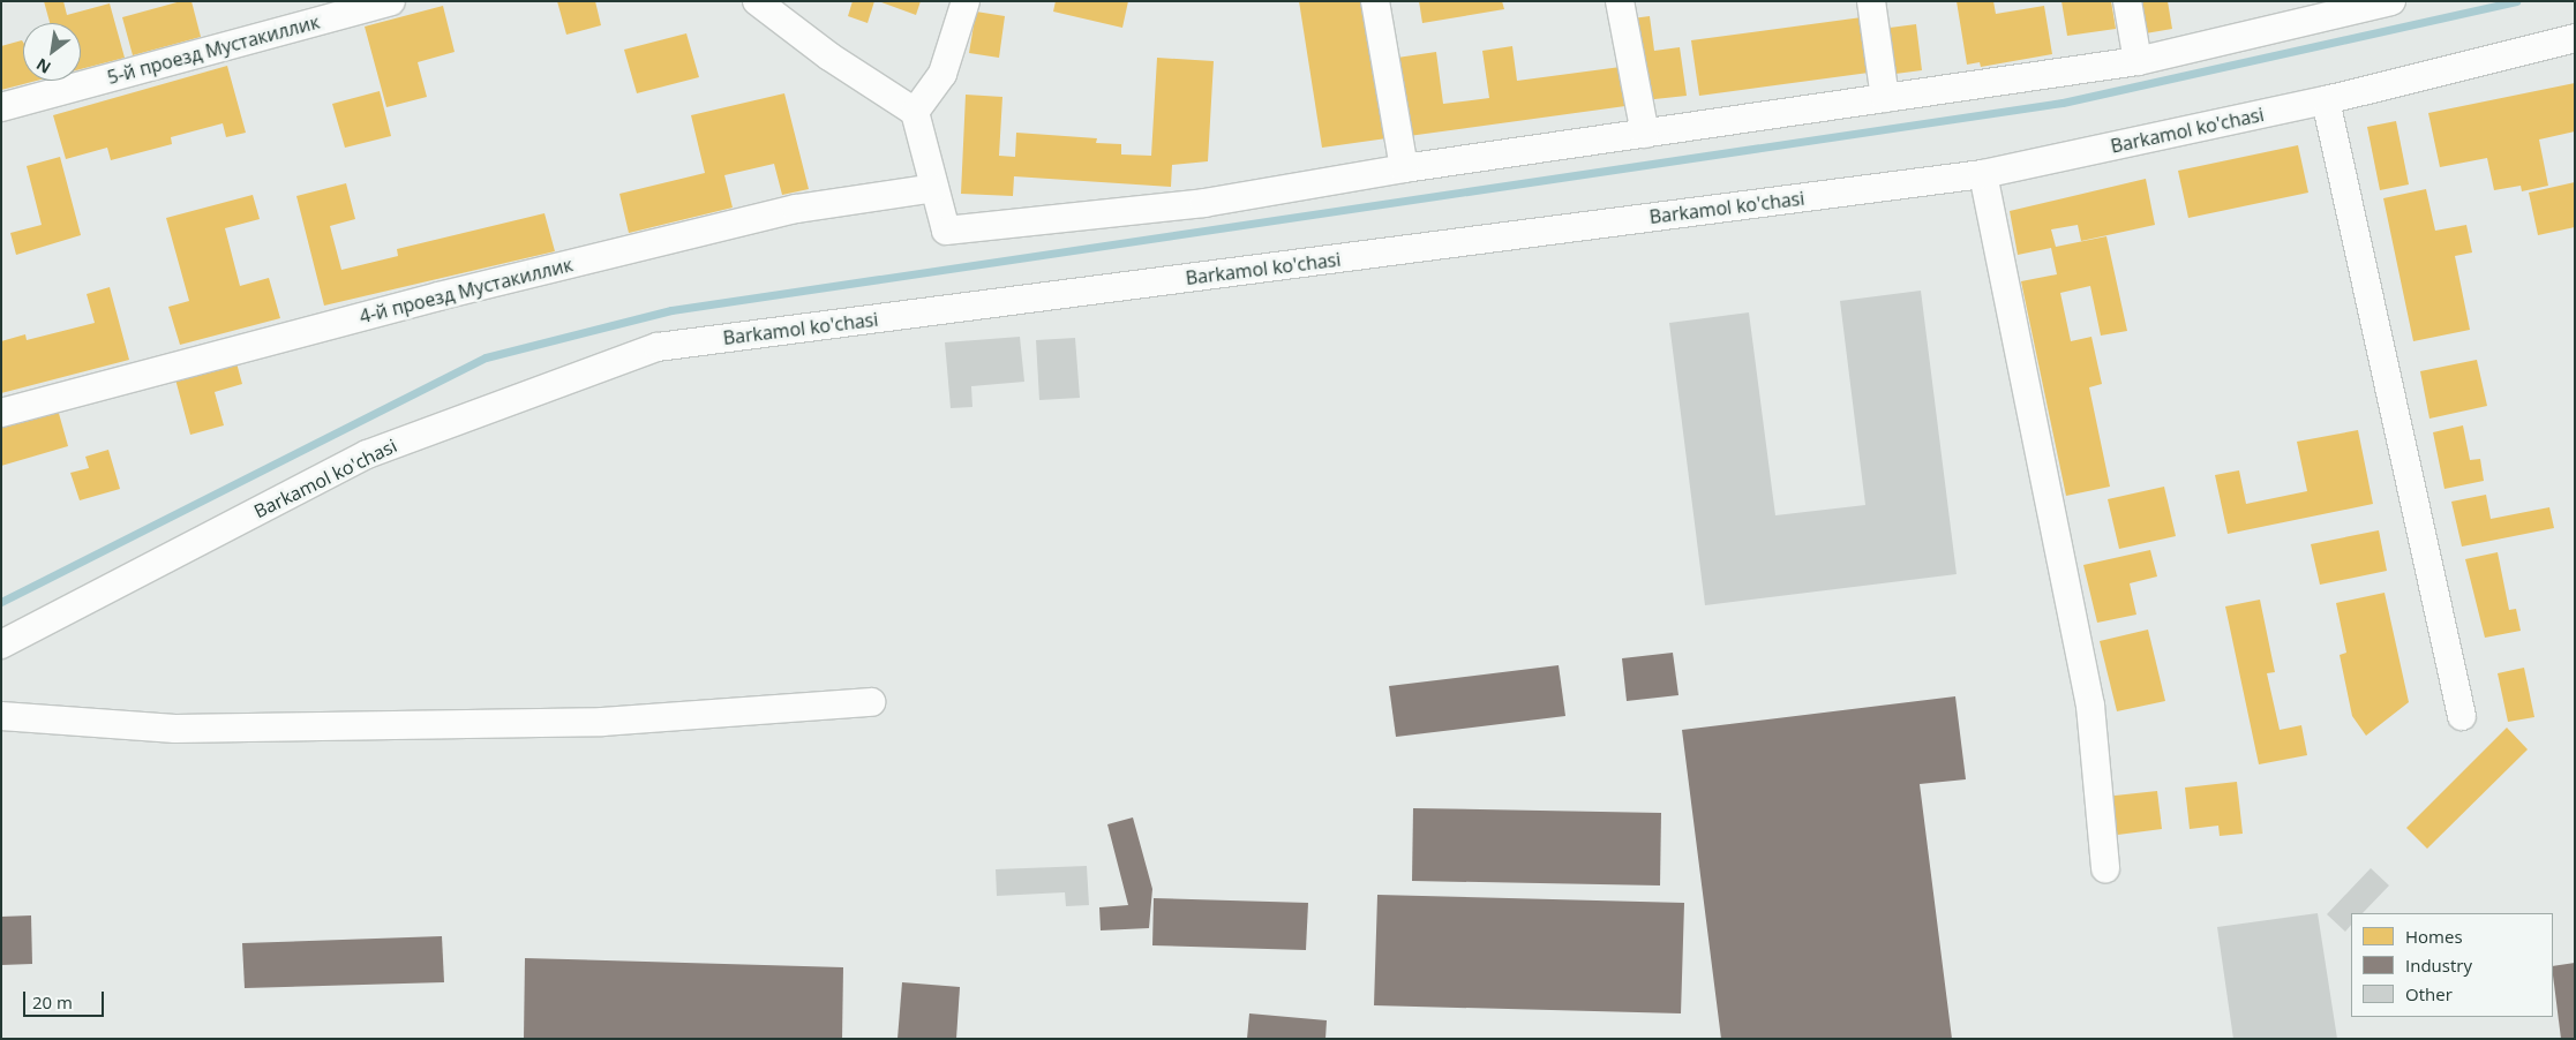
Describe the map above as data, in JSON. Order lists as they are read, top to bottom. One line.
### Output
{"streets":{"street":["5-й проезд Мустакиллик","Barkamol ko'chasi","4-й проезд Мустакиллик"]},"legend":["Homes","Industry","Other"],"scale_bar":"20 m","north":"bottom left"}
